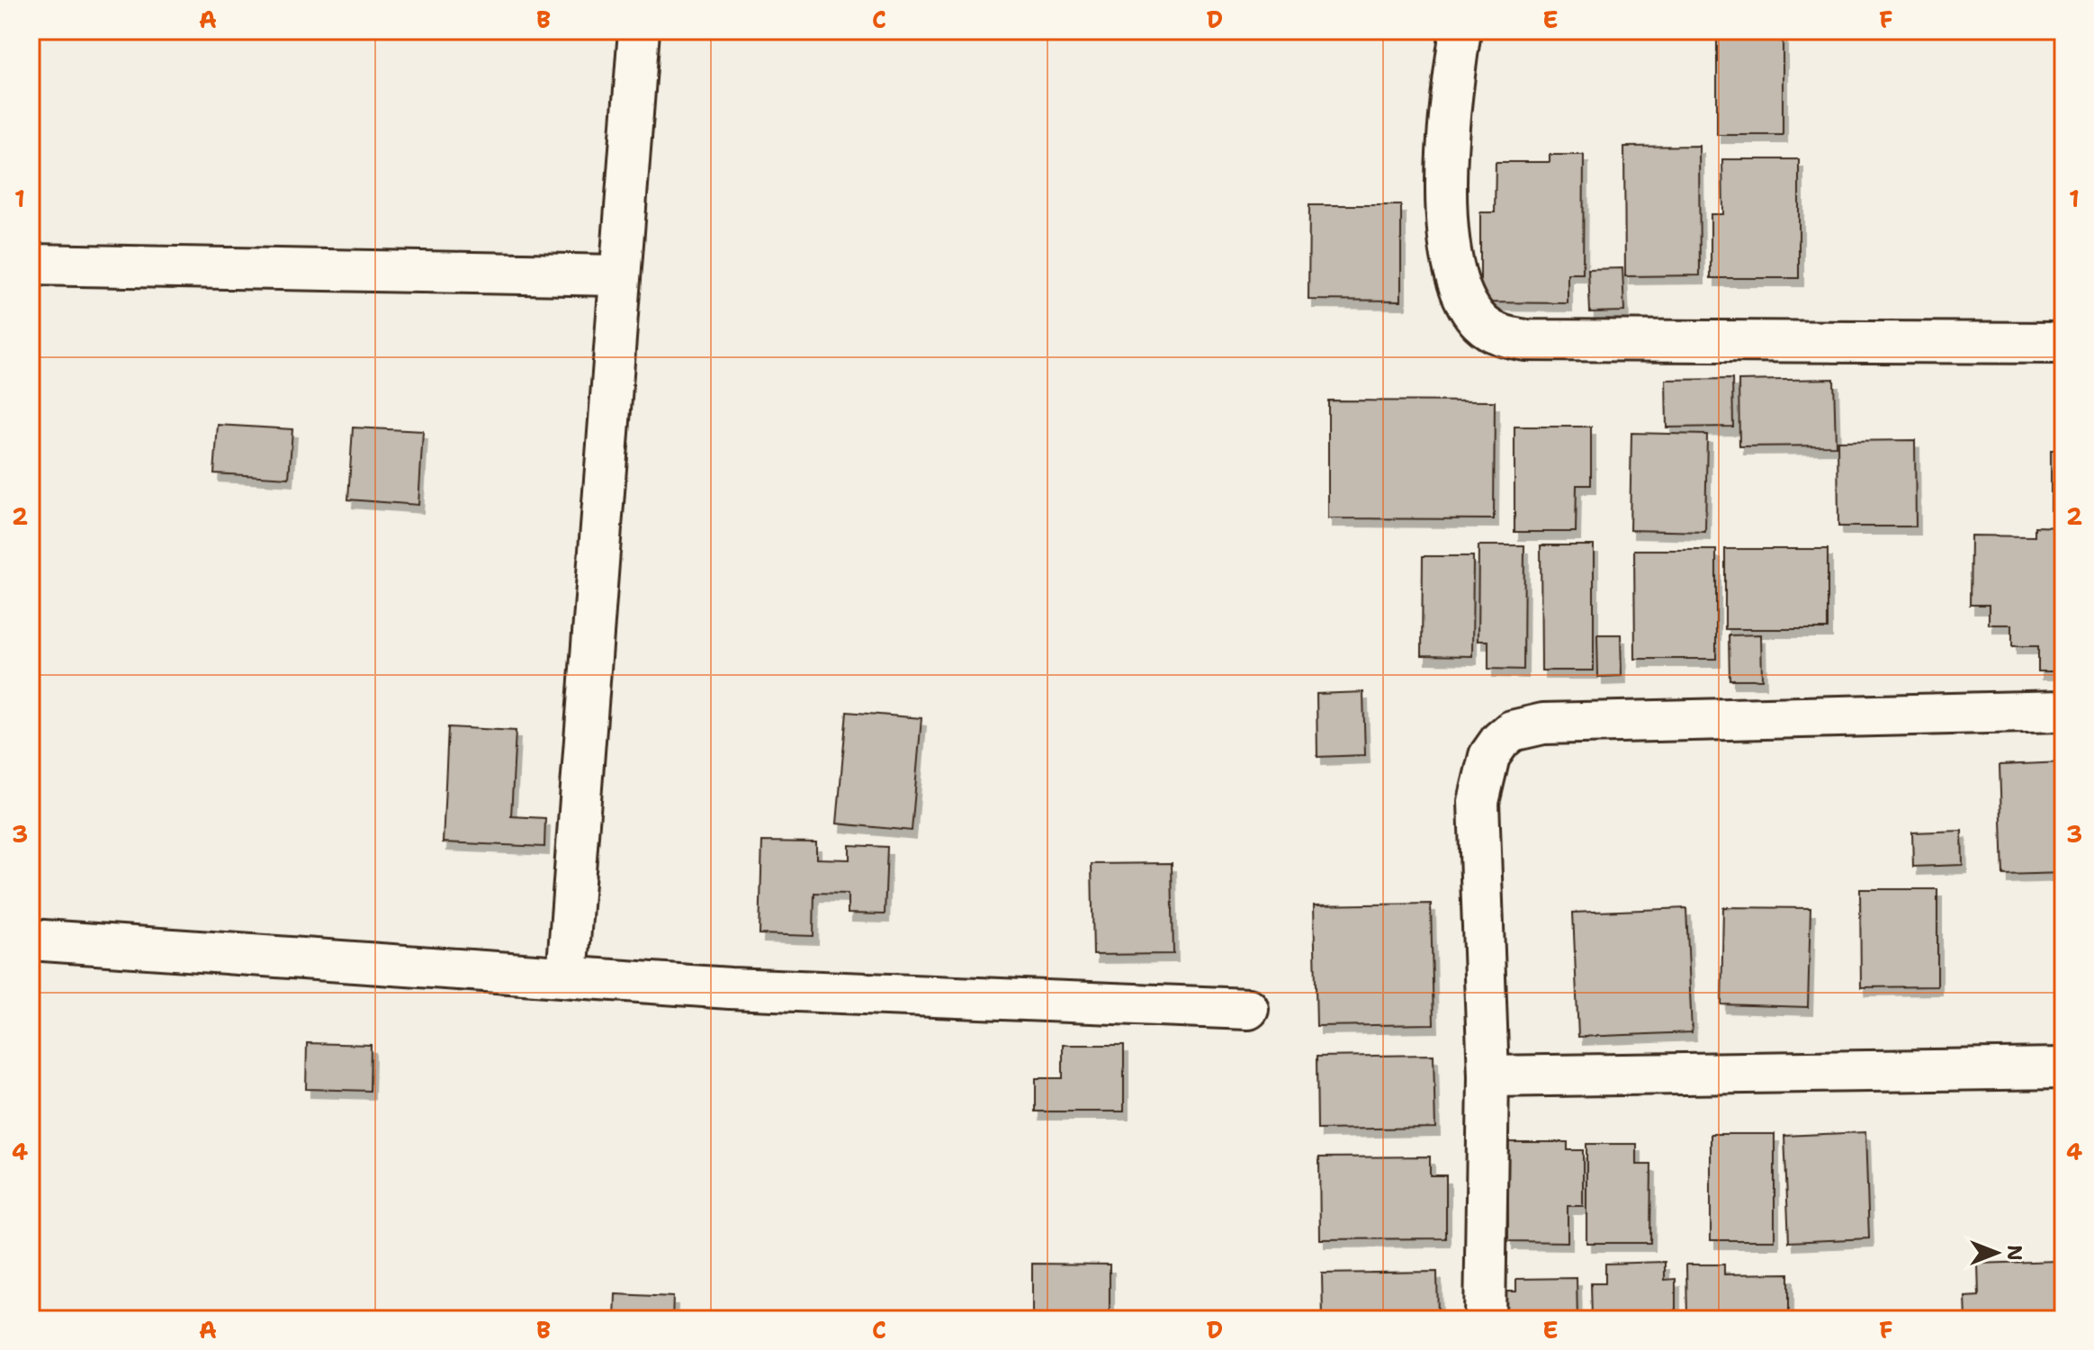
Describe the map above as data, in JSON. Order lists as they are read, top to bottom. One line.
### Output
{"north":"right","grid":{"columns":["A","B","C","D","E","F"],"rows":["1","2","3","4"]}}
